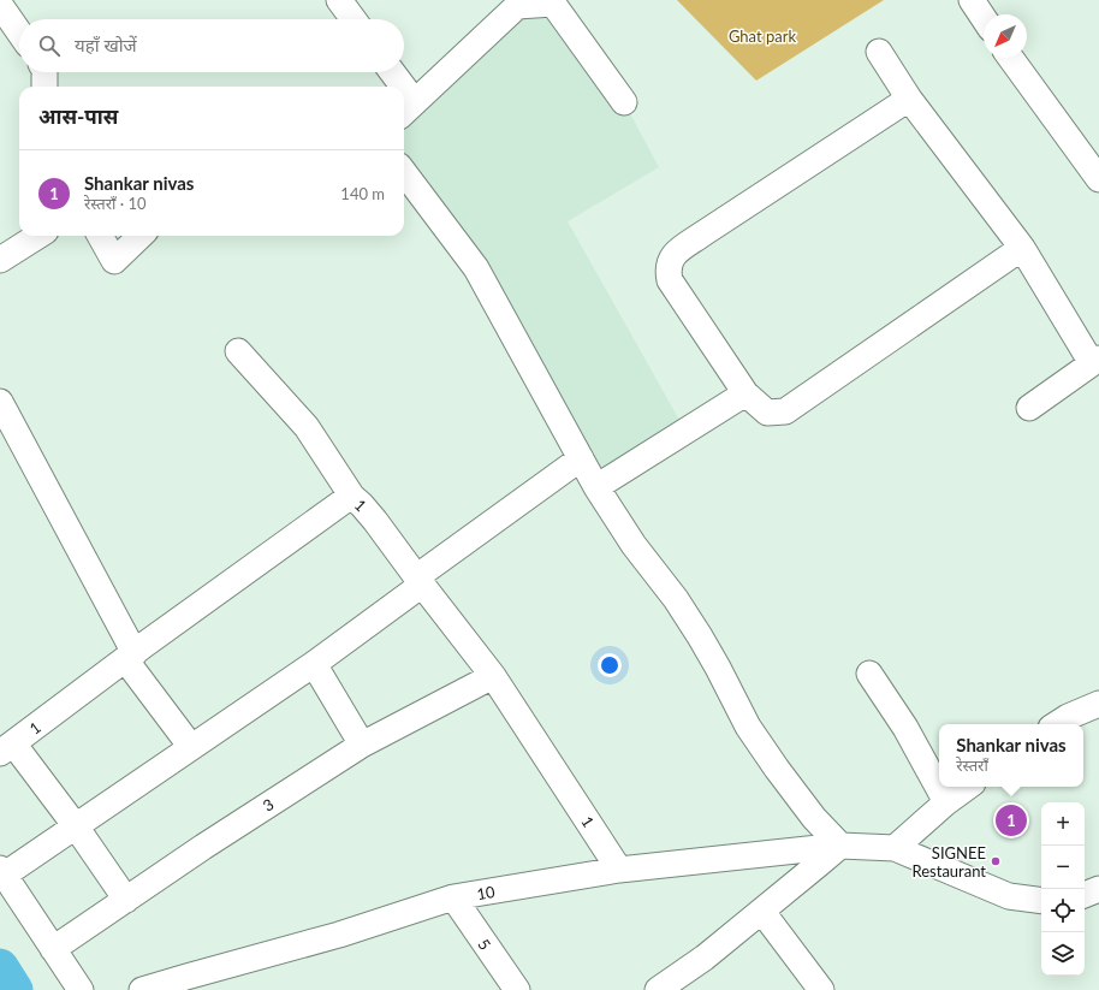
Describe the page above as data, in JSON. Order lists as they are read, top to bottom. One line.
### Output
{"streets":{"street":["1","3","10","5"]},"crossings":[["1","3"],["1","10"],["10","5"]],"parks":["Ghat park"],"places":["SIGNEE Restaurant"],"north":"bottom left","page":{"search":"यहाँ खोजें","heading":"आस-पास","list":[{"mark":"1","name":"Shankar nivas","note":"रेस्तराँ · 10","value":"140 m"}],"popup":["Shankar nivas","रेस्तराँ"],"map_buttons":["+","−"],"pins":"1"}}
